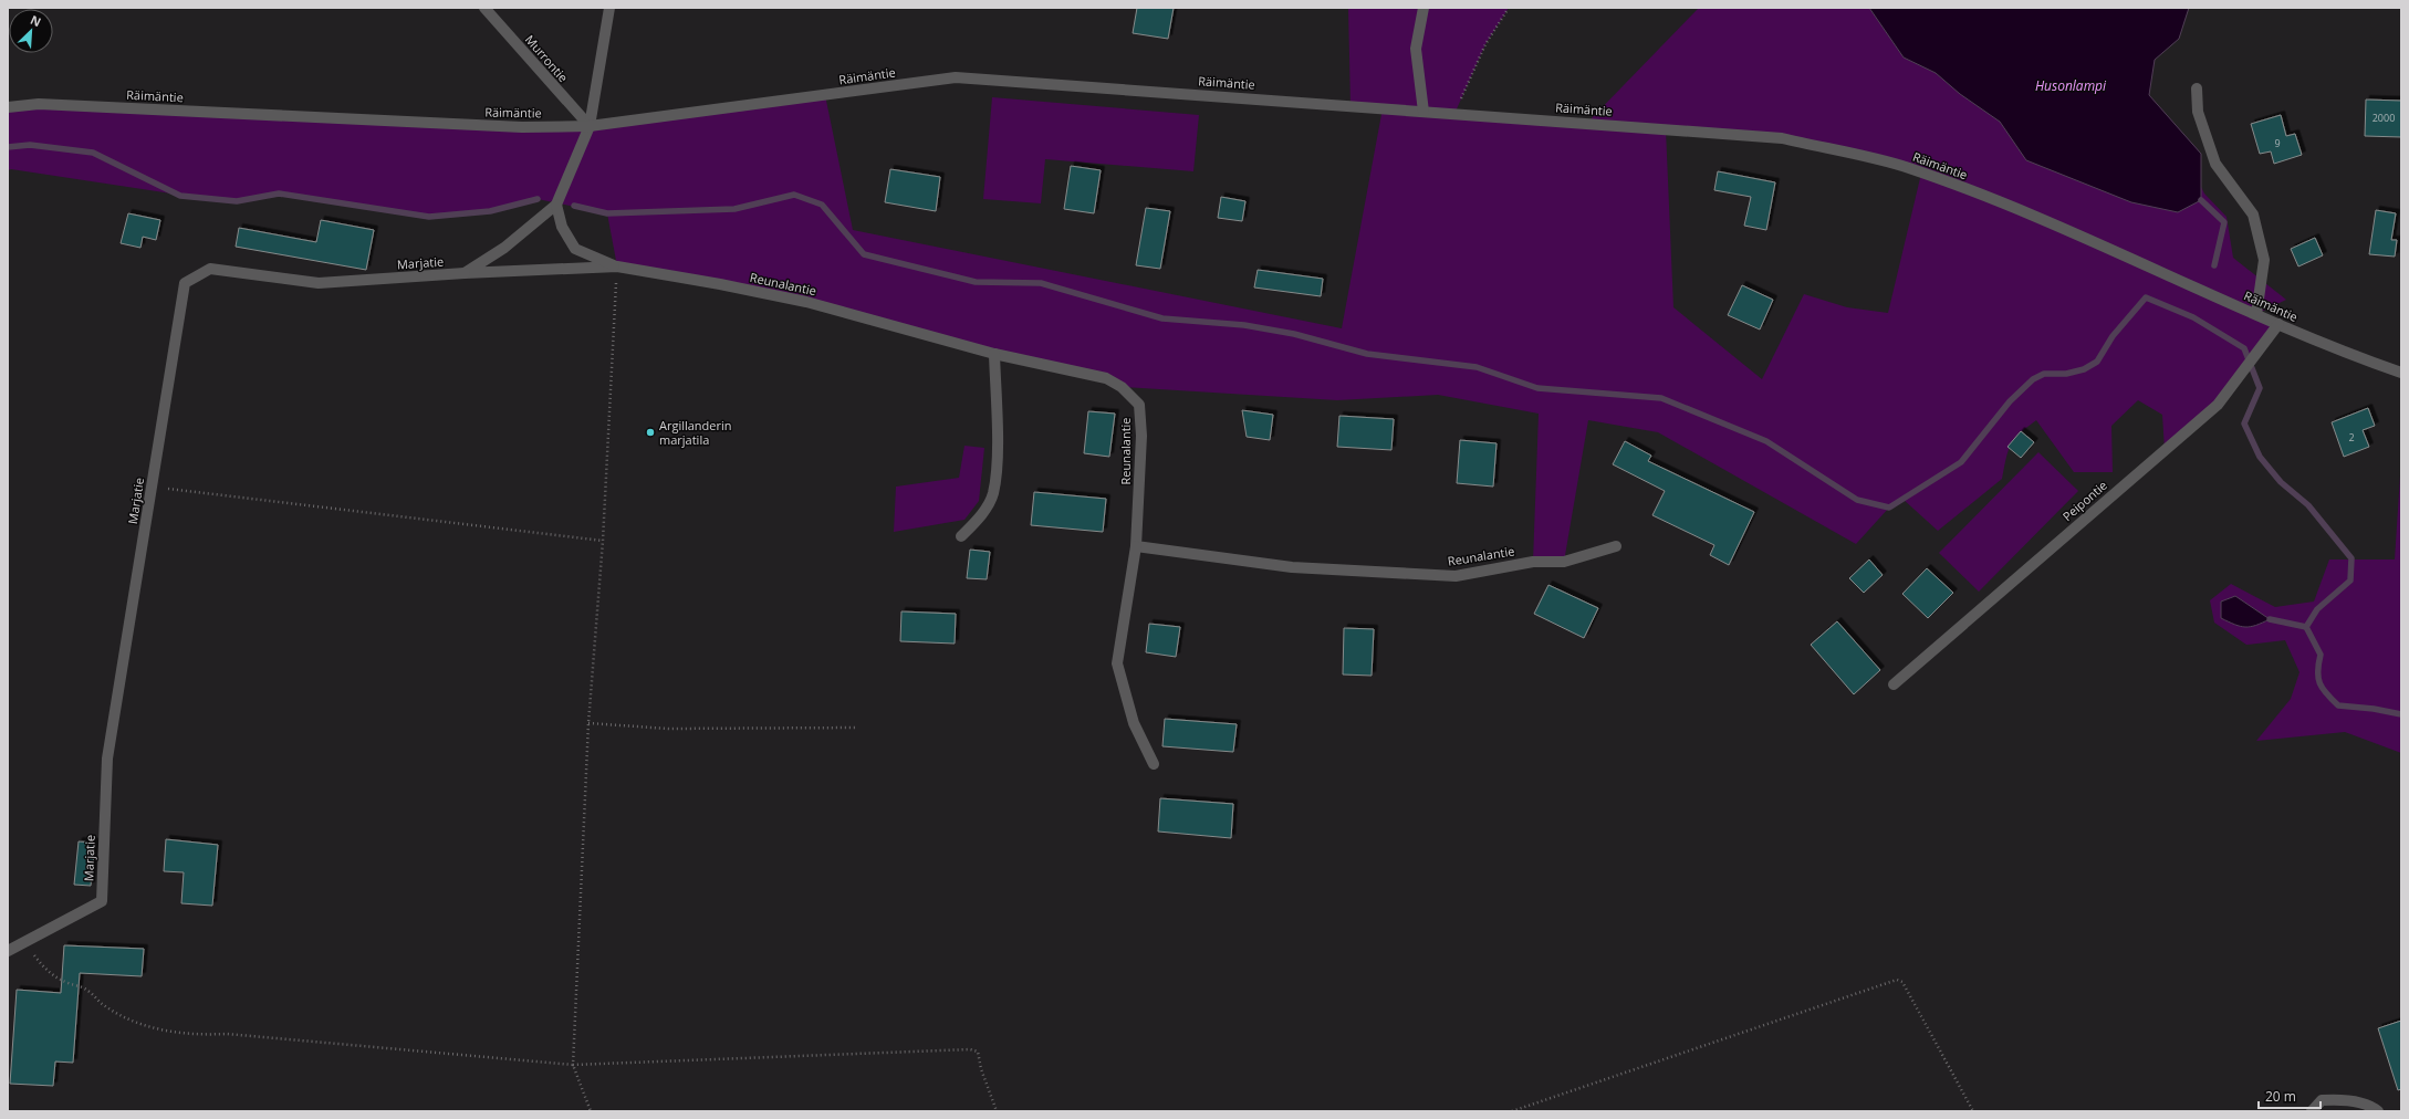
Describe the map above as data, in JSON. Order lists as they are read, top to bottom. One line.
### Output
{"streets":{"street":["Murrontie","Räimäntie","Marjatie","Reunalantie","Peipontie"]},"crossings":[["Murrontie","Räimäntie"],["Räimäntie","Peipontie"],["Marjatie","Reunalantie"]],"water":["Husonlampi"],"places":["Argillanderin marjatila"],"house_numbers":["2000","9","2"],"scale_bar":"20 m","north":"top right"}
